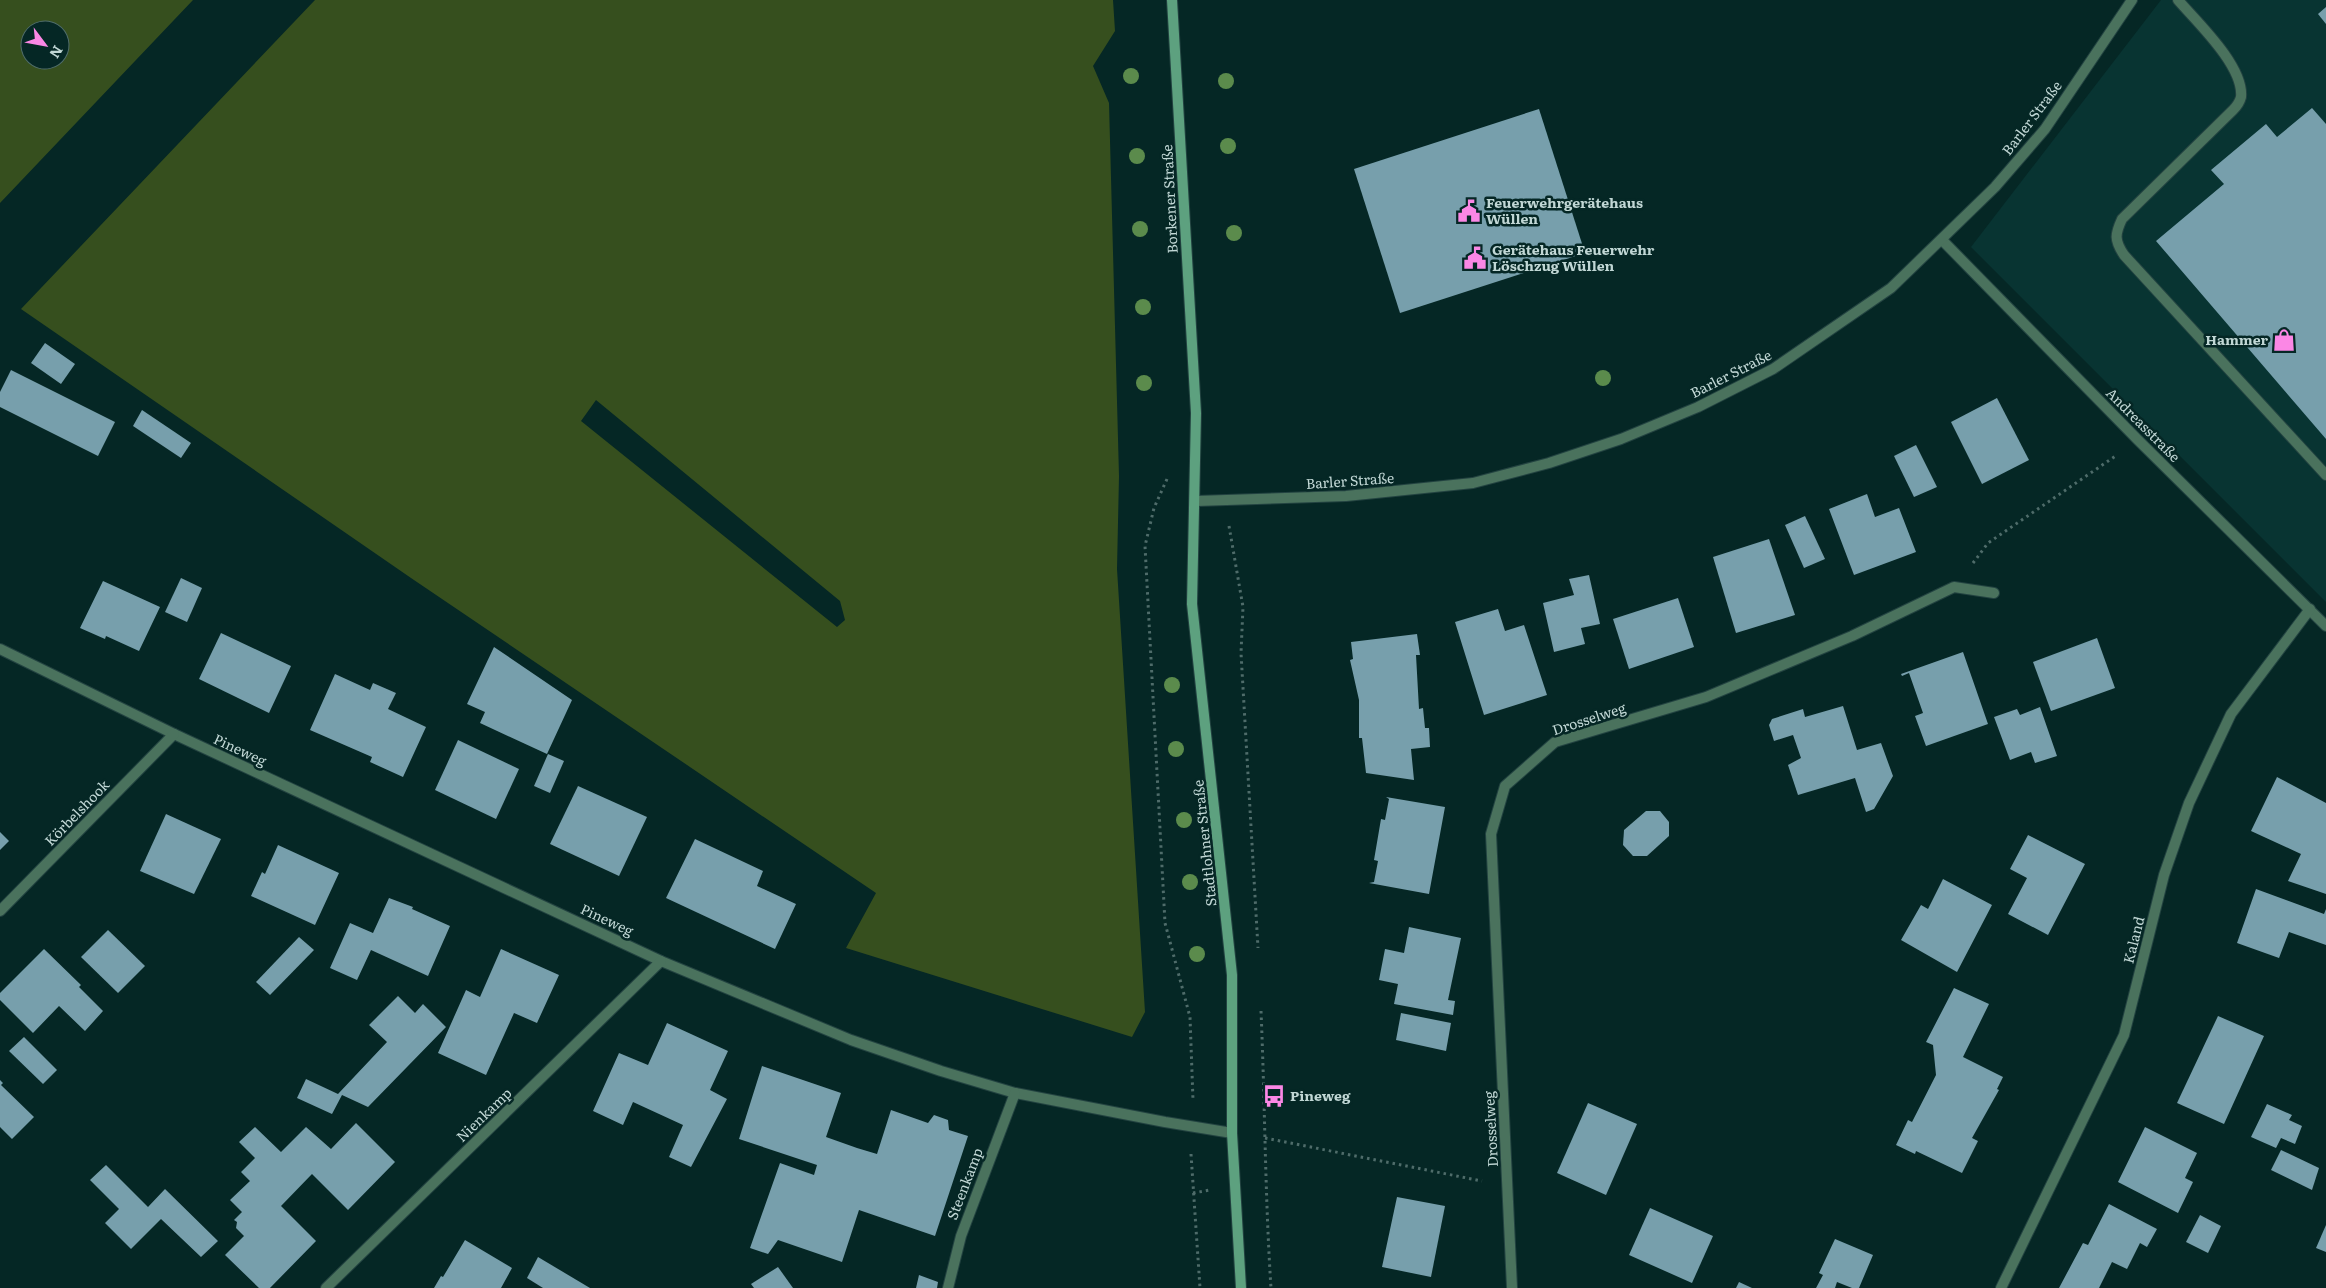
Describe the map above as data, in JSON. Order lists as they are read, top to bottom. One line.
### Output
{"streets":{"main road":["Borkener Straße","Stadtlohner Straße"],"street":["Barler Straße","Andreasstraße","Drosselweg","Pineweg","Körbelshook","Kaland","Nienkamp","Steenkamp"]},"crossings":[["Barler Straße","Andreasstraße"],["Barler Straße","Stadtlohner Straße"],["Borkener Straße","Stadtlohner Straße"],["Andreasstraße","Kaland"],["Pineweg","Körbelshook"],["Pineweg","Stadtlohner Straße"],["Pineweg","Nienkamp"],["Pineweg","Steenkamp"]],"places":{"public building":["Feuerwehrgerätehaus Wüllen","Gerätehaus Feuerwehr Löschzug Wüllen"],"shop":["Hammer"],"bus stop":["Pineweg"]},"north":"bottom right"}
